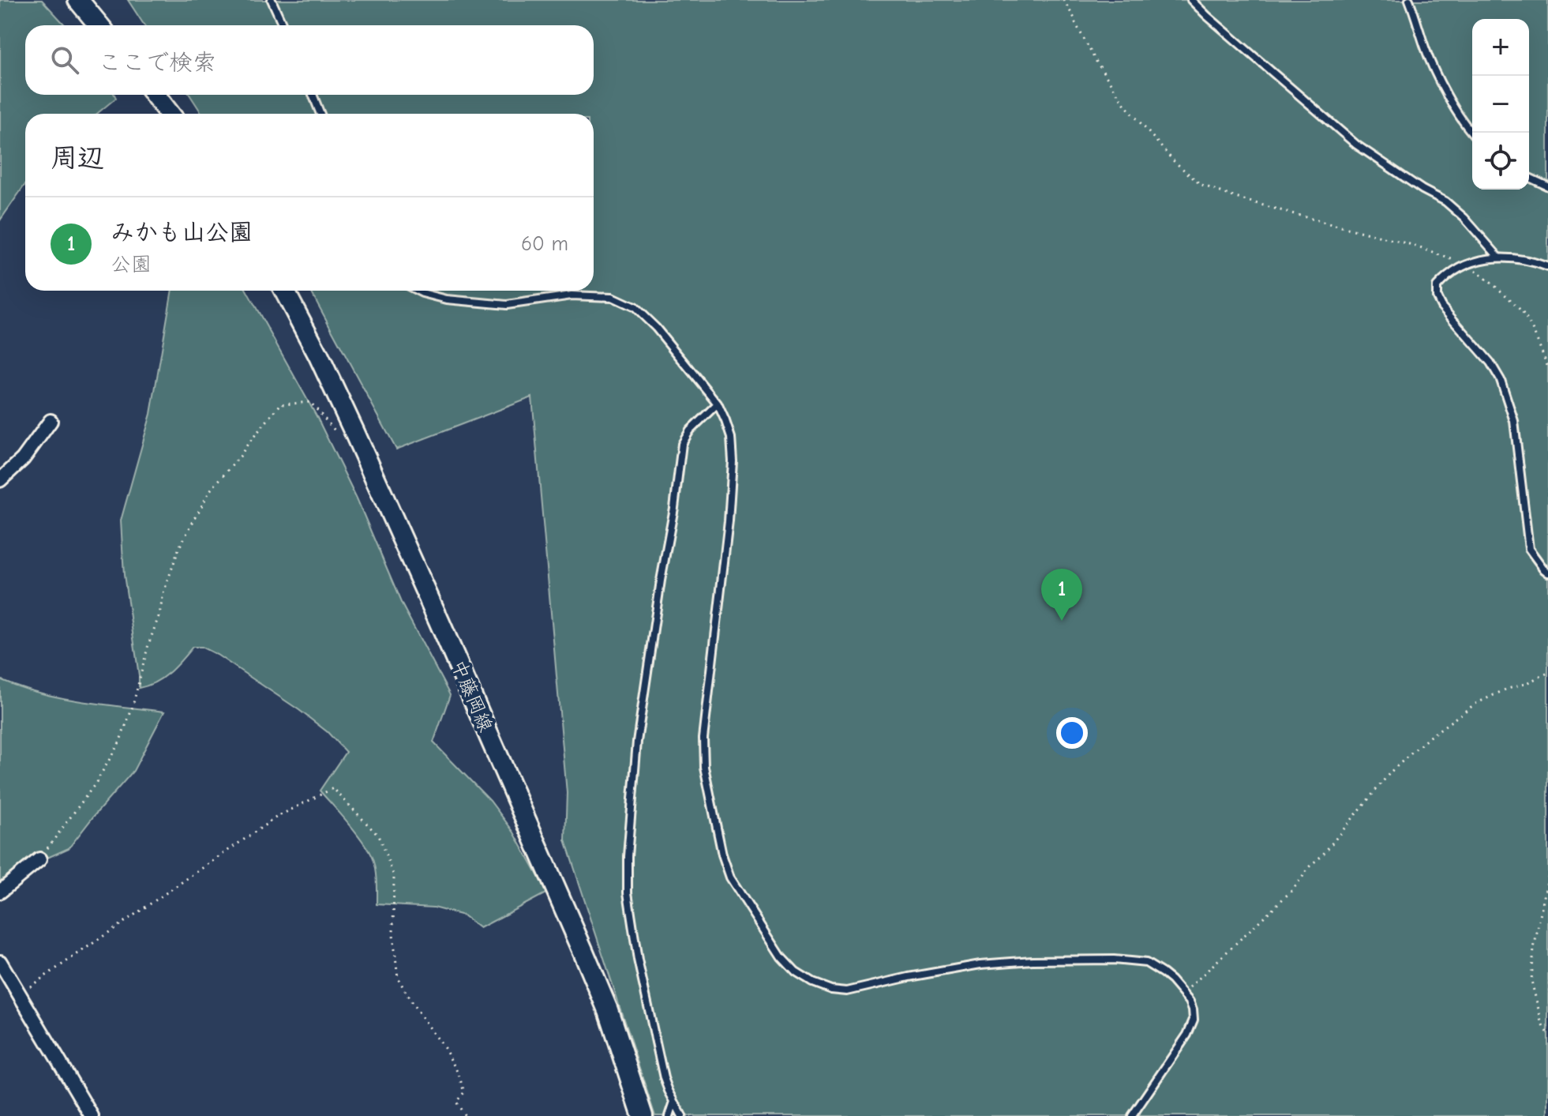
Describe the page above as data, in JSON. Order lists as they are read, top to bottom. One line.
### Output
{"streets":{"main road":["中藤岡線"]},"page":{"map_buttons":["+","−"],"search":"ここで検索","heading":"周辺","list":[{"mark":"1","name":"みかも山公園","note":"公園","value":"60 m"}],"pins":"1"}}
